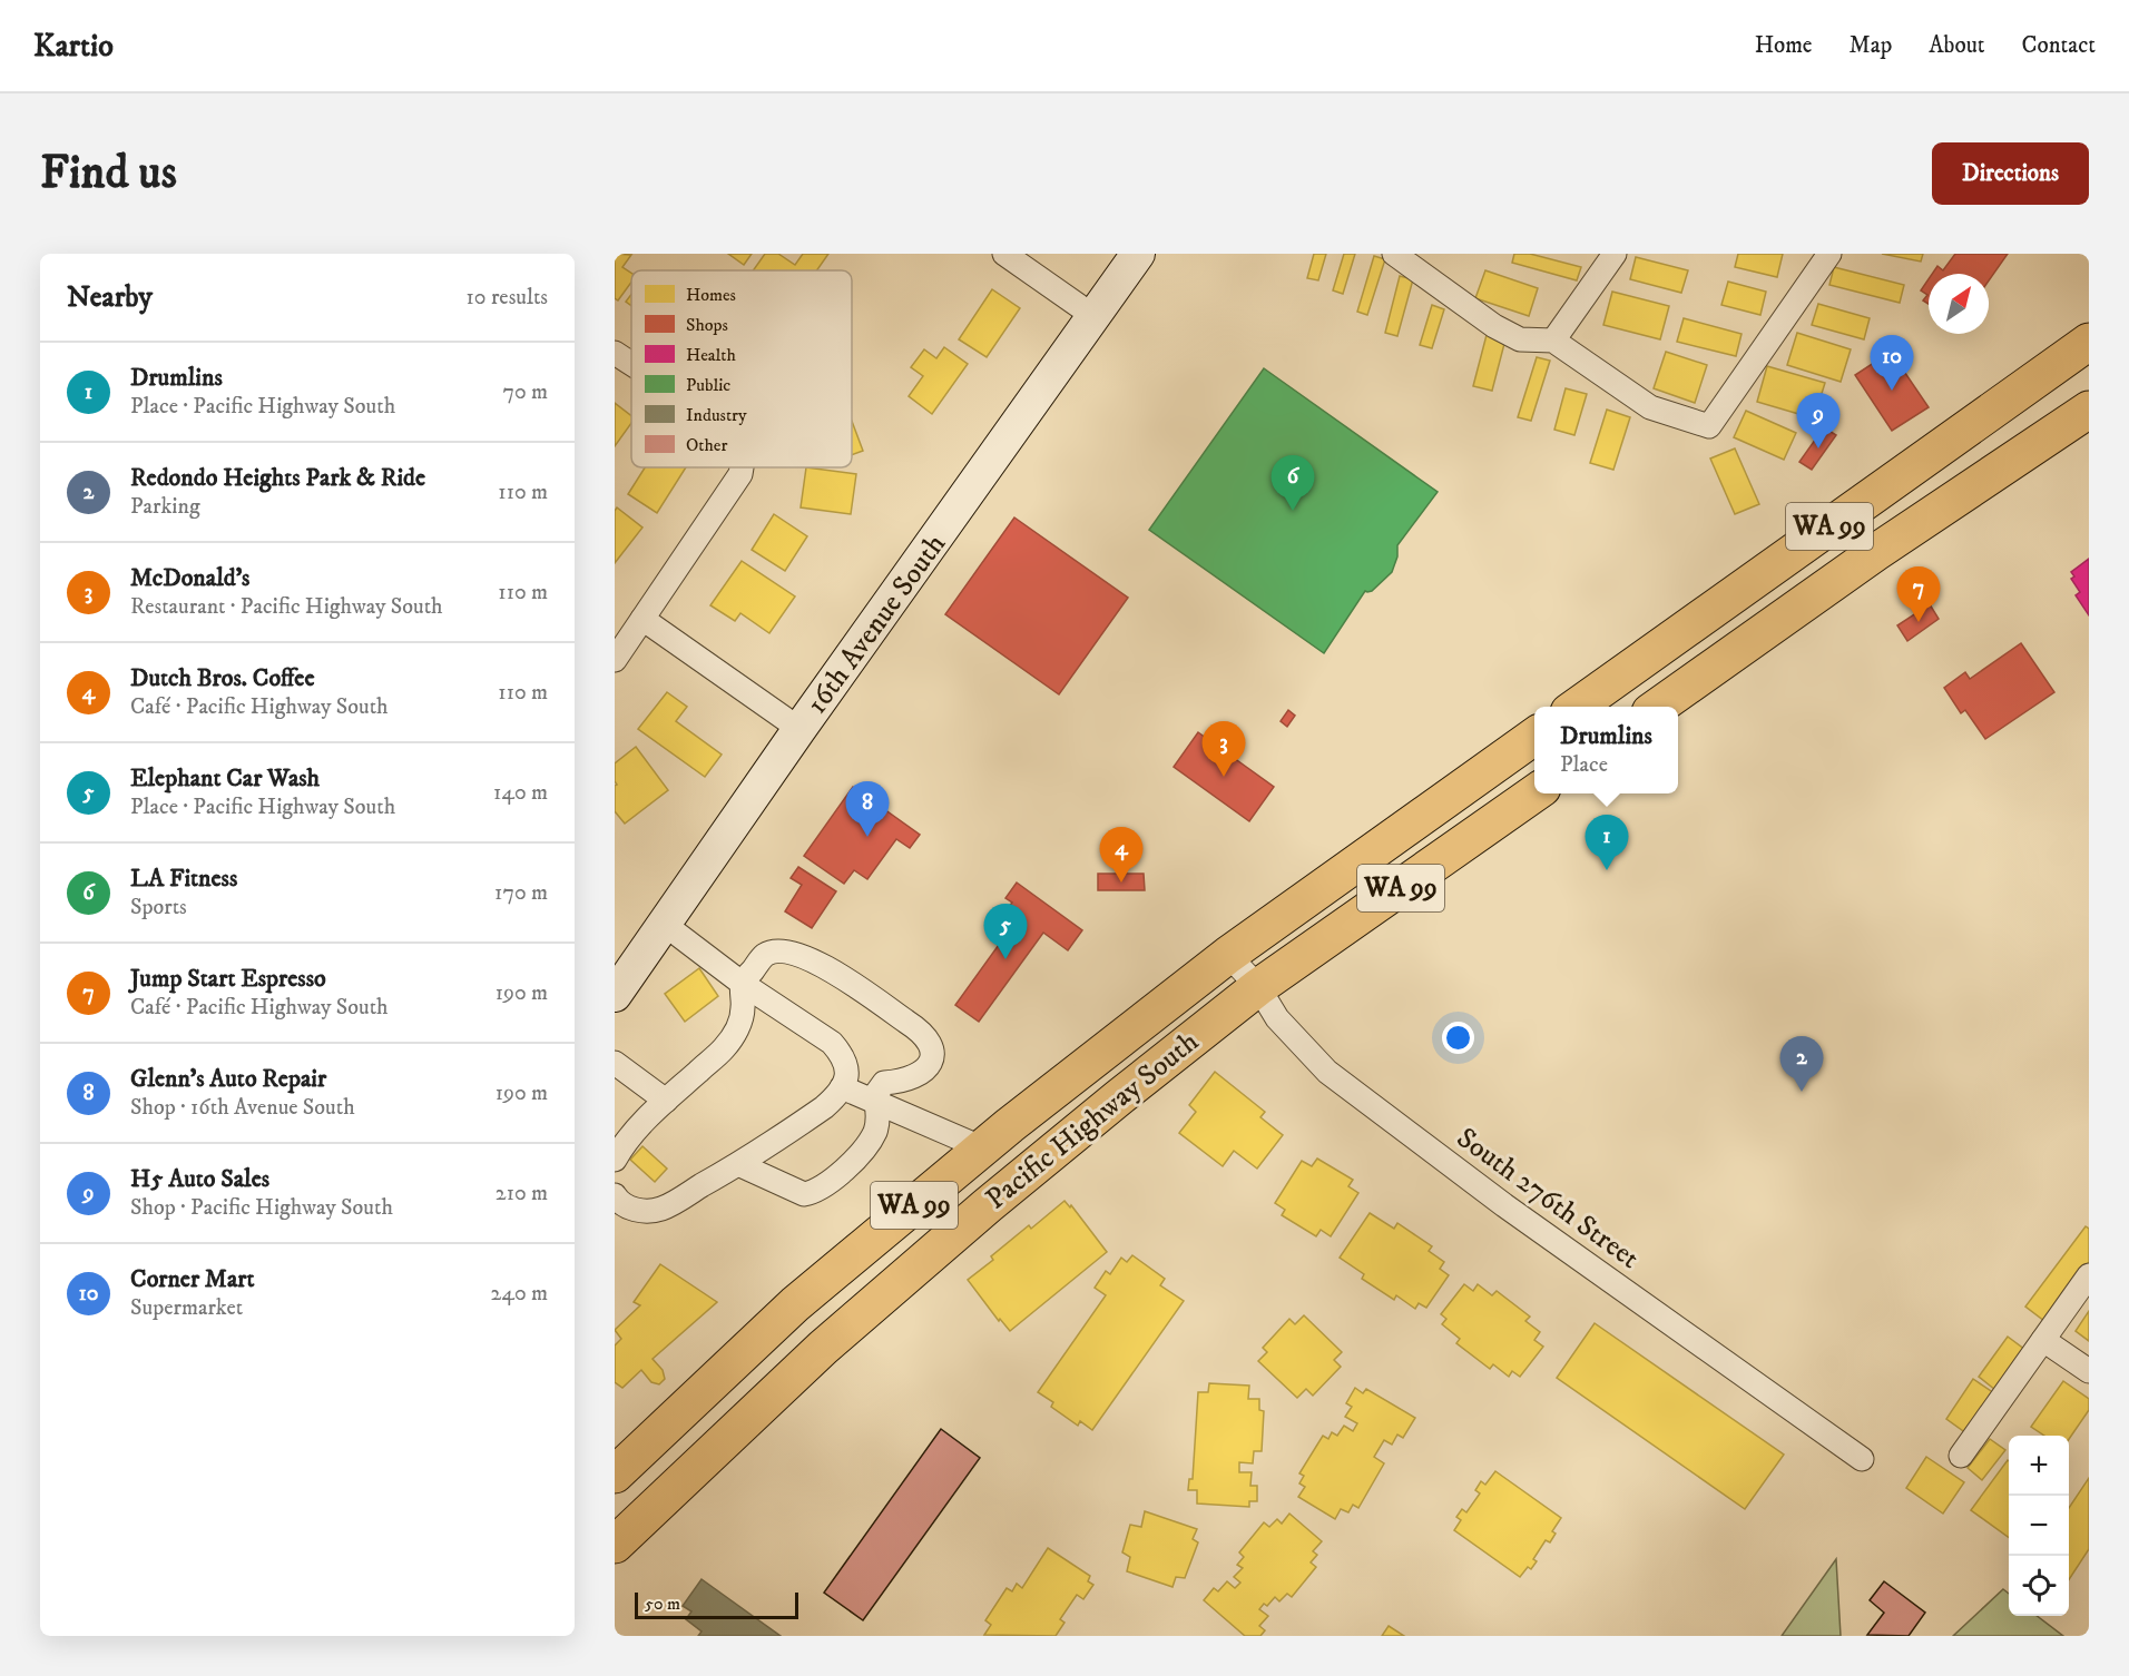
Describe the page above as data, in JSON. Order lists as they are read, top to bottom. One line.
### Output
{"streets":{"main road":["WA 99","16th Avenue South","Pacific Highway South"],"street":["South 276th Street"]},"crossings":[["Pacific Highway South","South 276th Street"]],"legend":["Homes","Shops","Health","Public","Industry","Other"],"scale_bar":"50 m","north":"top right","page":{"header":"Kartio","nav":["Home","Map","About","Contact"],"buttons":"Directions","title":"Find us","heading":["Nearby","10 results"],"pins":["10","9","6","7","3","8","1","4","5","2"],"list":[{"mark":"1","name":"Drumlins","note":"Place · Pacific Highway South","value":"70 m"},{"mark":"2","name":"Redondo Heights Park & Ride","note":"Parking","value":"110 m"},{"mark":"3","name":"McDonald's","note":"Restaurant · Pacific Highway South","value":"110 m"},{"mark":"4","name":"Dutch Bros. Coffee","note":"Café · Pacific Highway South","value":"110 m"},{"mark":"5","name":"Elephant Car Wash","note":"Place · Pacific Highway South","value":"140 m"},{"mark":"6","name":"LA Fitness","note":"Sports","value":"170 m"},{"mark":"7","name":"Jump Start Espresso","note":"Café · Pacific Highway South","value":"190 m"},{"mark":"8","name":"Glenn's Auto Repair","note":"Shop · 16th Avenue South","value":"190 m"},{"mark":"9","name":"H5 Auto Sales","note":"Shop · Pacific Highway South","value":"210 m"},{"mark":"10","name":"Corner Mart","note":"Supermarket","value":"240 m"}],"popup":["Drumlins","Place"],"map_buttons":["+","−"],"scale":"50 m"}}
